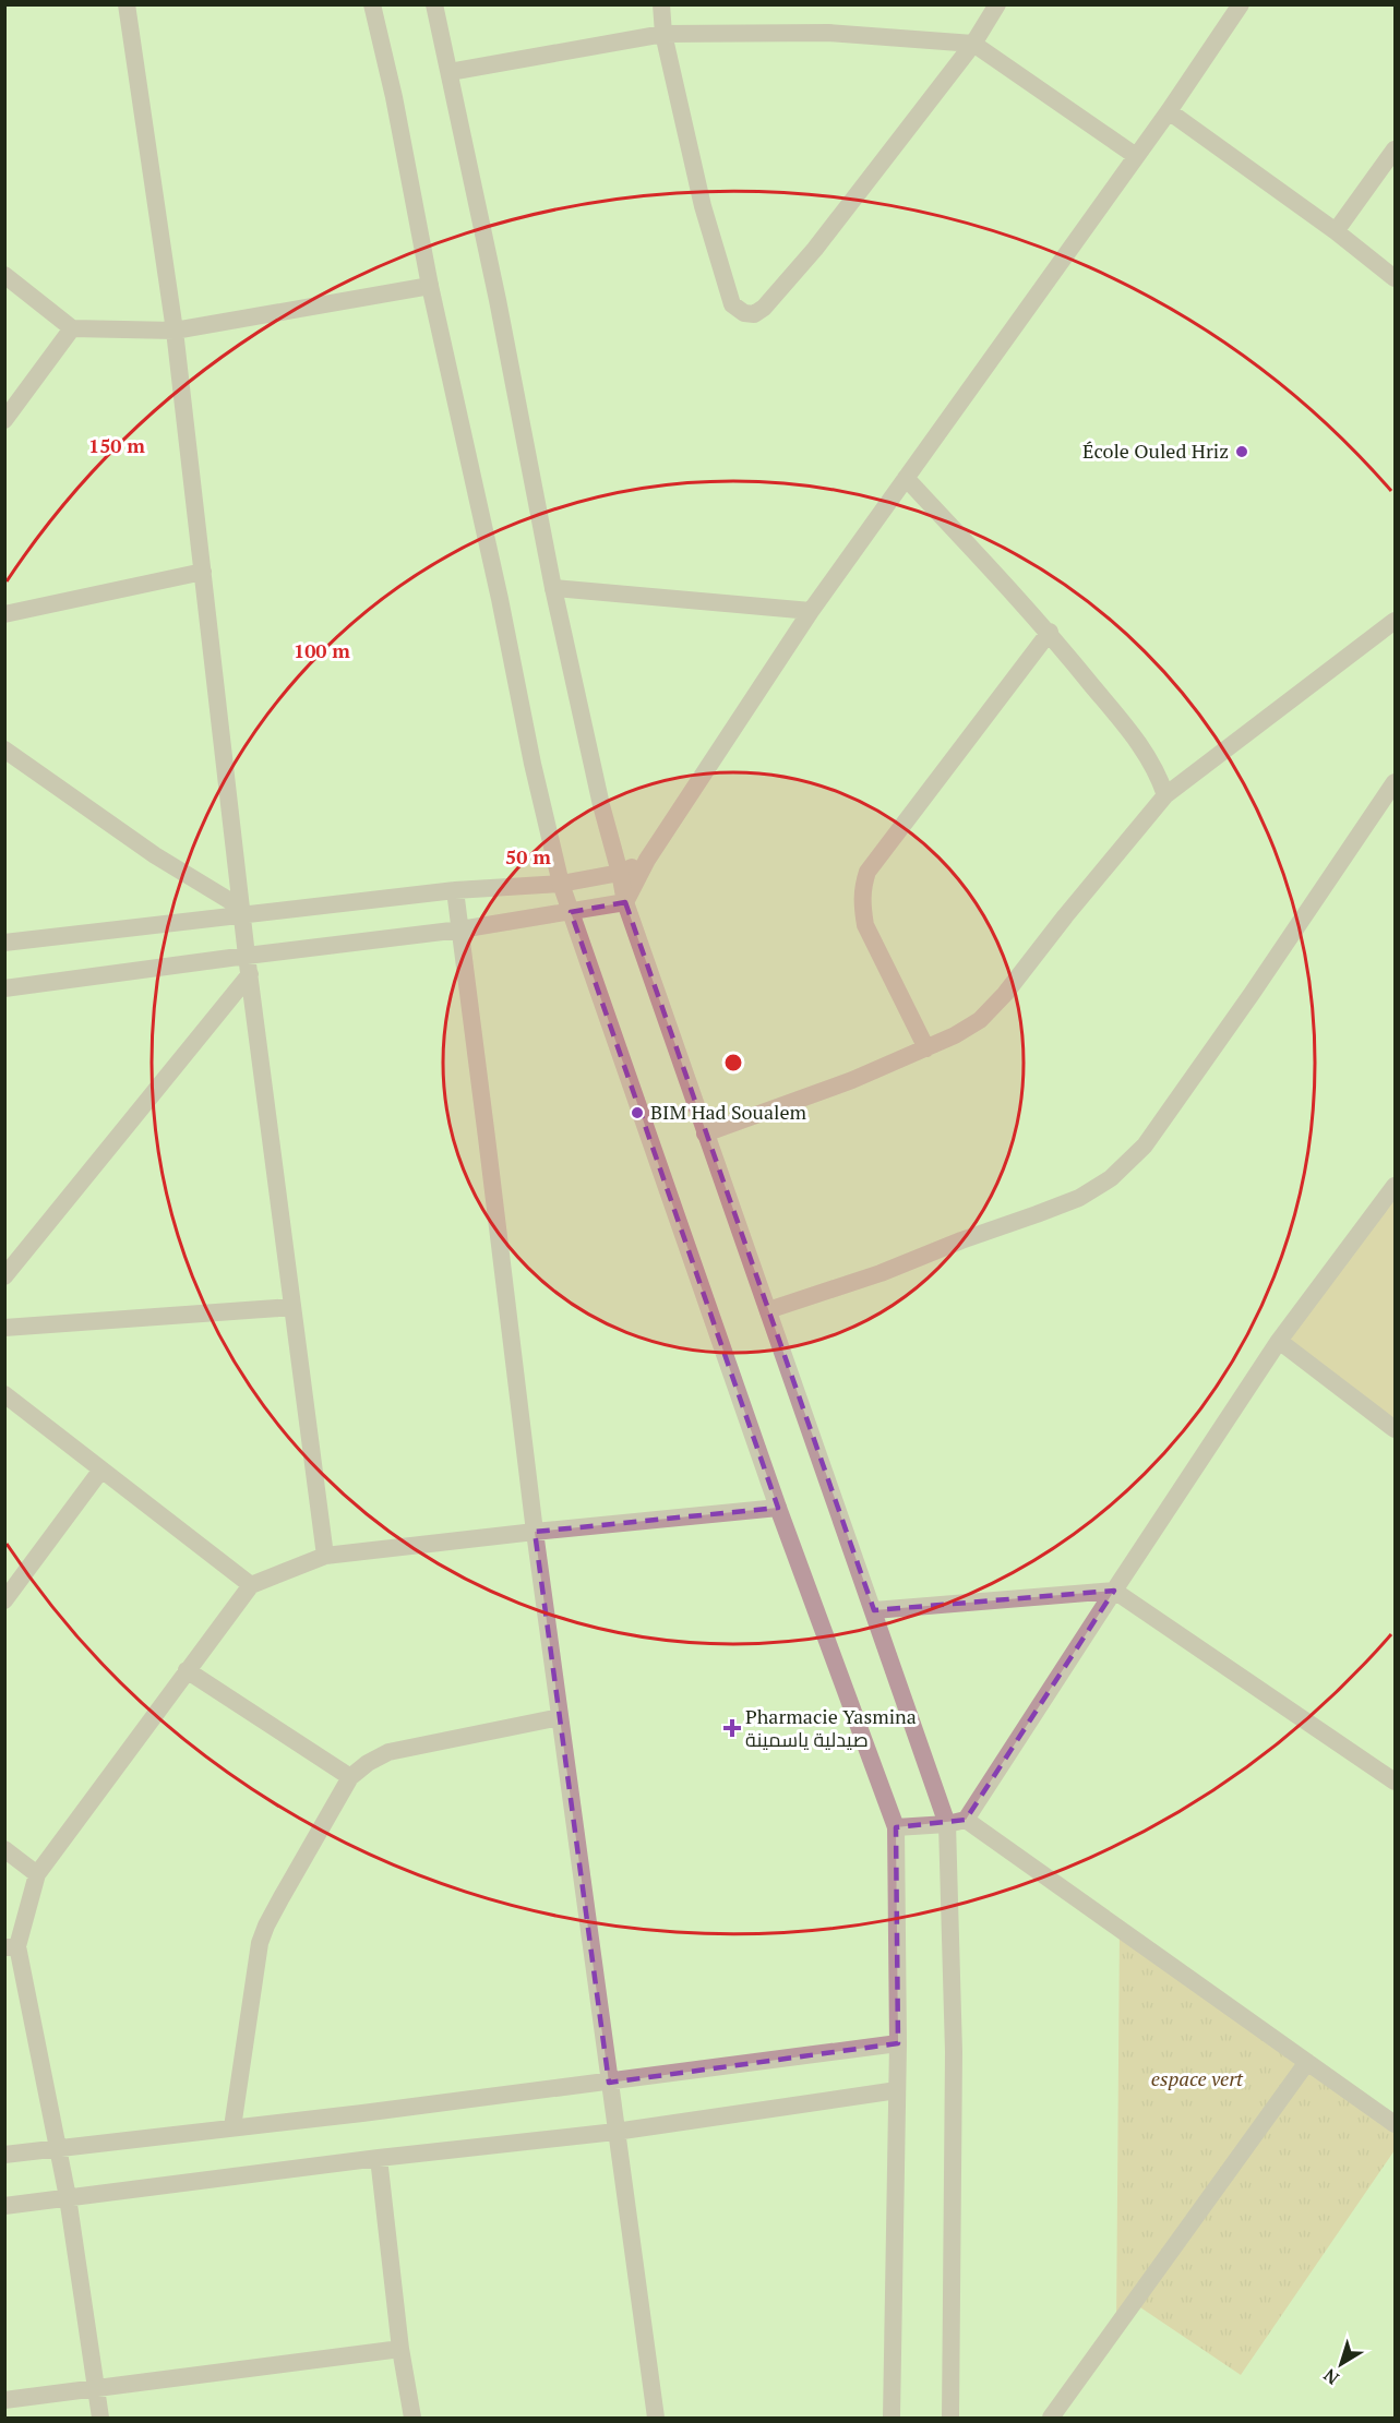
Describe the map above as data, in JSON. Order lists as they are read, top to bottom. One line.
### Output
{"parks":["espace vert"],"places":{"other":["École Ouled Hriz","BIM Had Soualem"],"health":["Pharmacie Yasmina صيدلية ياسمينة"]},"north":"bottom left","rings":["150 m","100 m","50 m"]}
